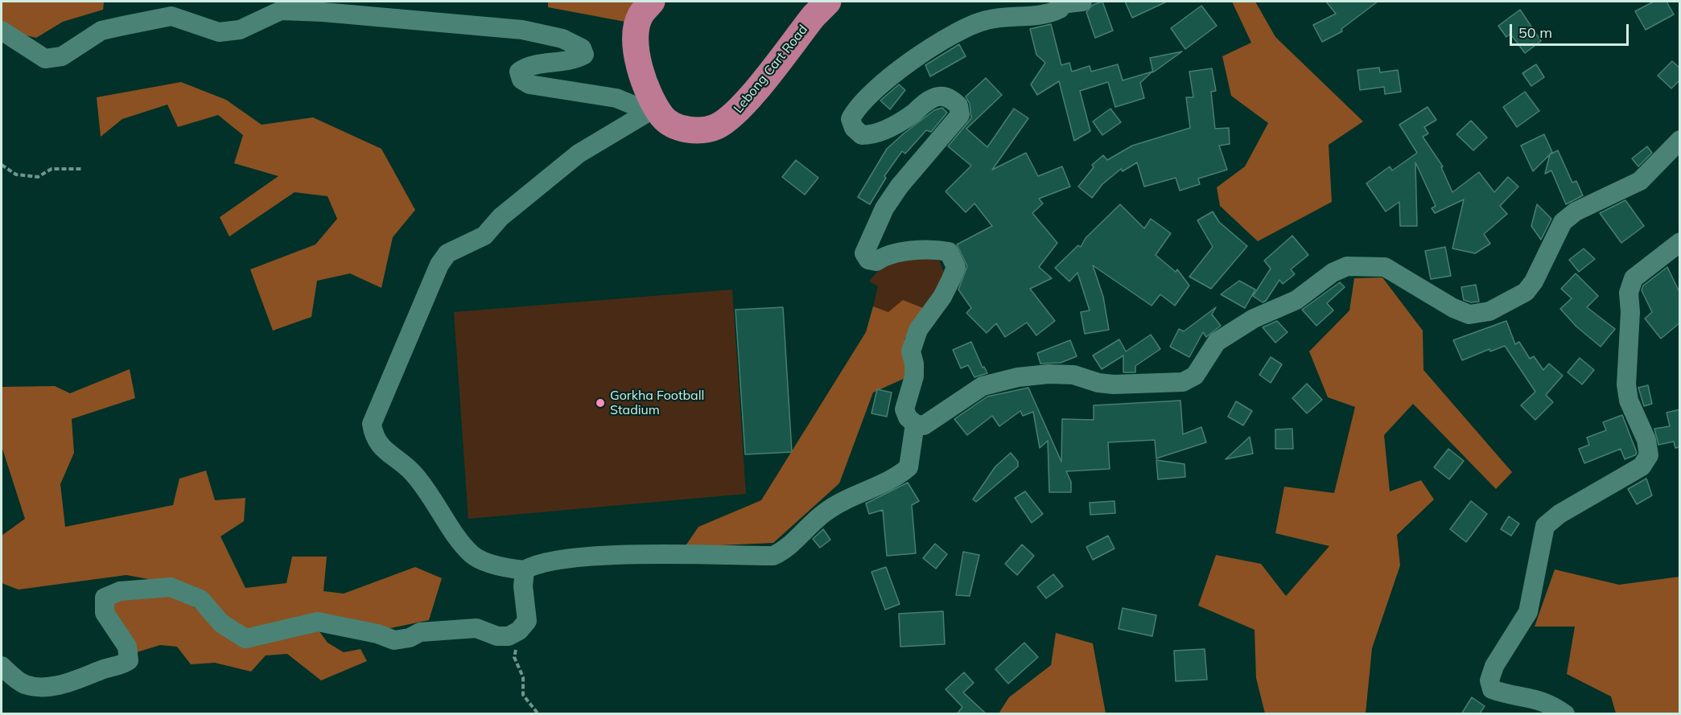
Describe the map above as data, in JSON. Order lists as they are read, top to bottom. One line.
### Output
{"streets":{"highway":["Lebong Cart Road"]},"places":["Gorkha Football Stadium"],"scale_bar":"50 m"}
